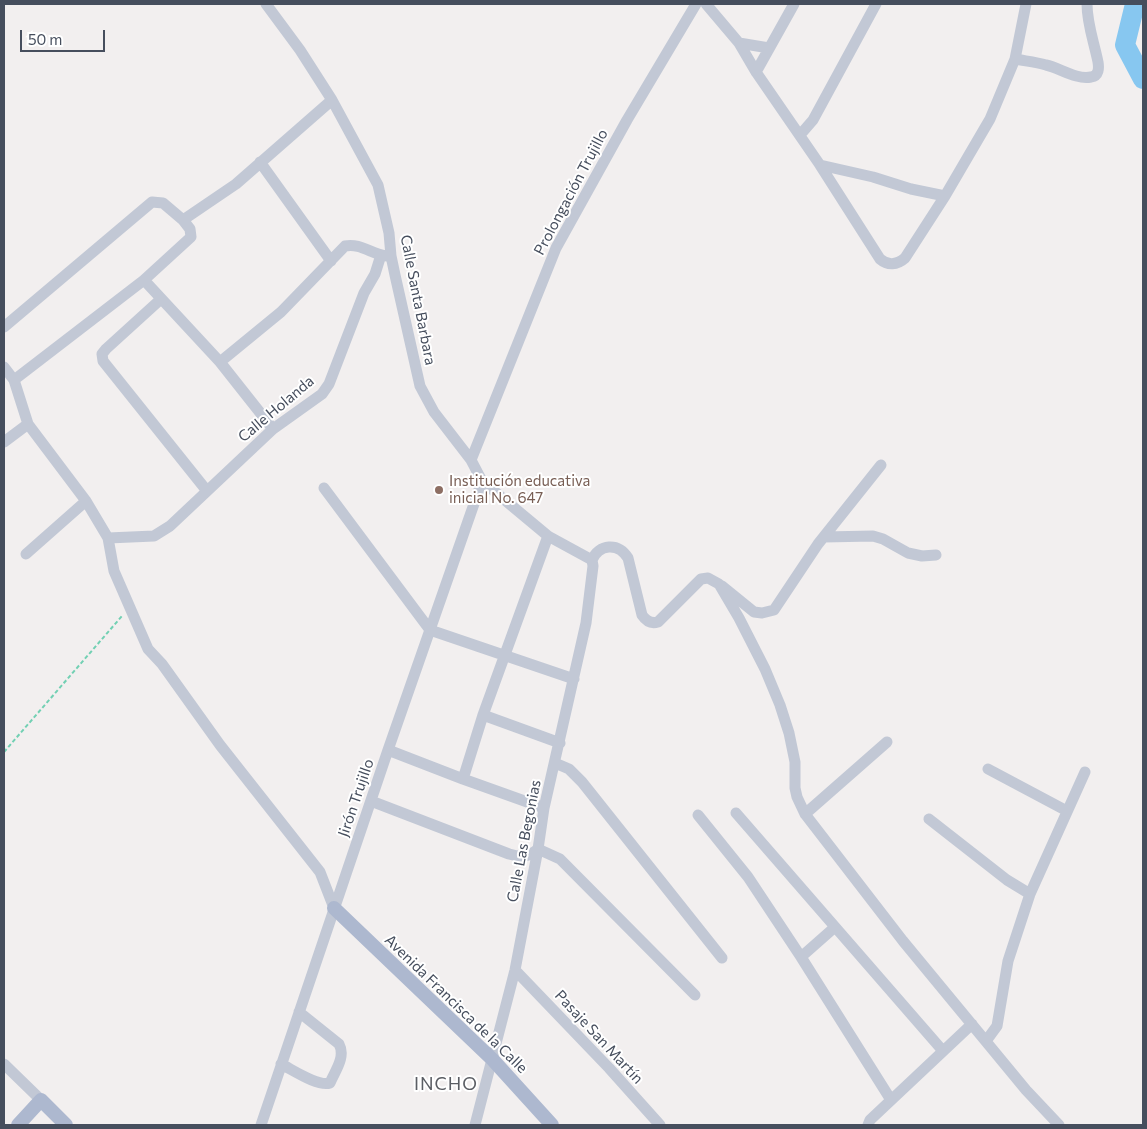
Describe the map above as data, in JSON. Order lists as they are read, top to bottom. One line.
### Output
{"streets":{"main road":["Avenida Francisca de la Calle"],"street":["Prolongación Trujillo","Calle Santa Barbara","Calle Holanda","Jirón Trujillo","Calle Las Begonias","Pasaje San Martín"]},"crossings":[["Prolongación Trujillo","Calle Santa Barbara"],["Calle Santa Barbara","Calle Holanda"],["Calle Santa Barbara","Jirón Trujillo"],["Calle Santa Barbara","Calle Las Begonias"],["Jirón Trujillo","Avenida Francisca de la Calle"],["Calle Las Begonias","Avenida Francisca de la Calle"],["Calle Las Begonias","Pasaje San Martín"]],"districts":["INCHO"],"places":["Institución educativa inicial No. 647"],"scale_bar":"50 m"}
